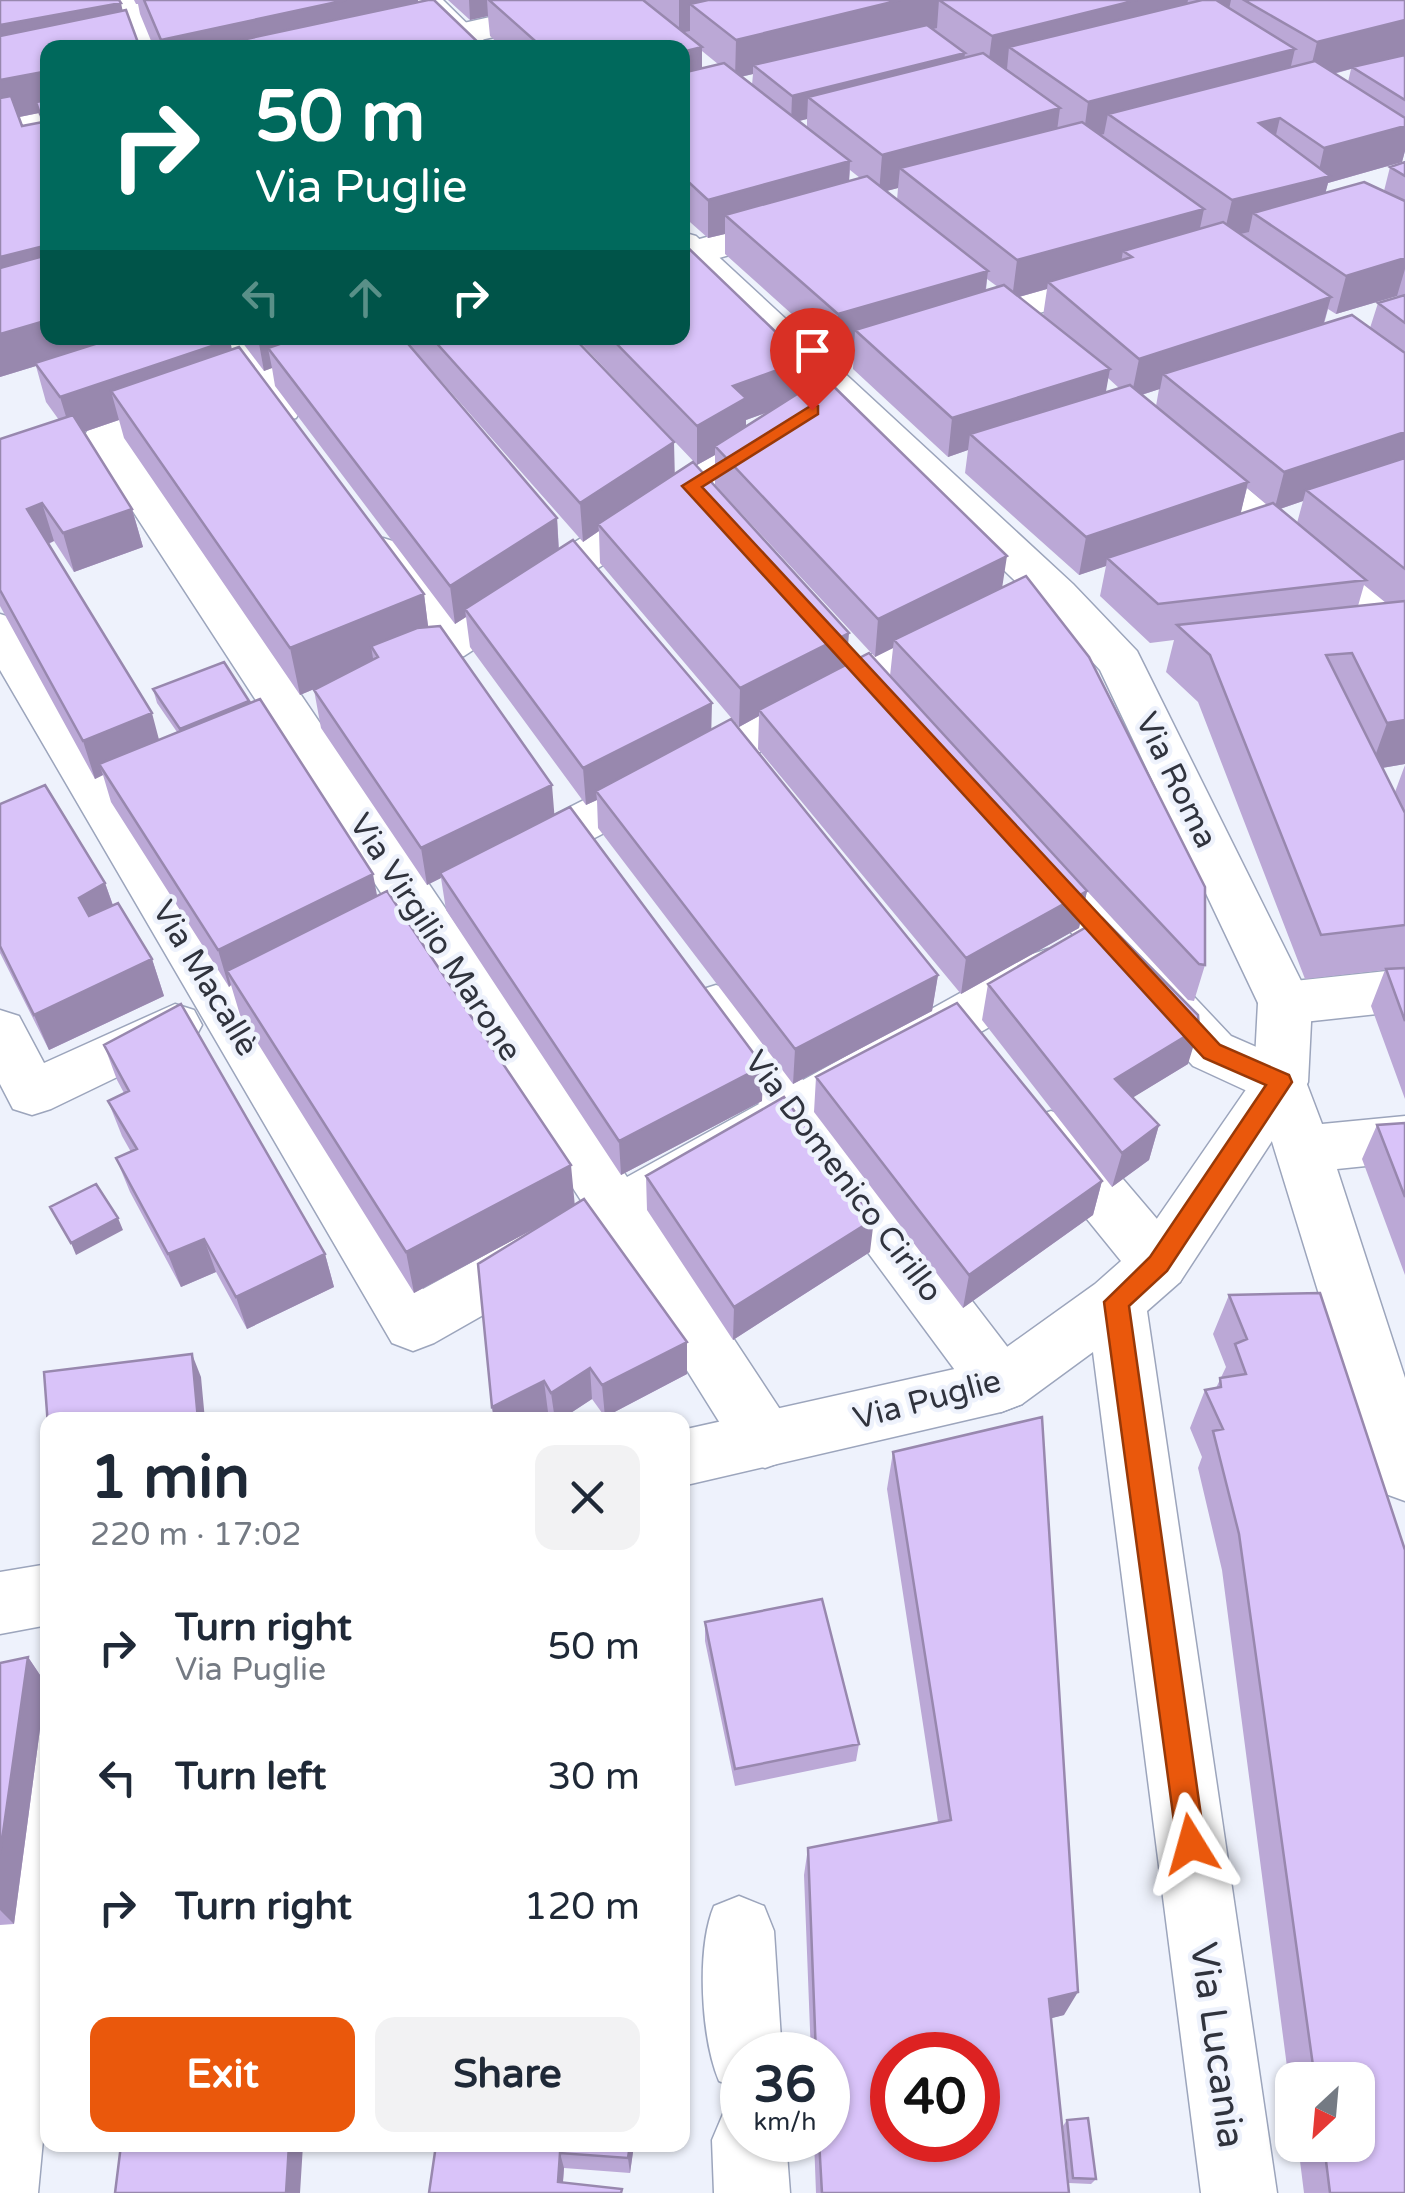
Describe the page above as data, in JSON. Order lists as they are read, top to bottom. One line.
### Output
{"streets":{"street":["Via Roma","Via Virgilio Marone","Via Macallè","Via Domenico Cirillo","Via Puglie","Via Lucania"]},"crossings":[["Via Roma","Via Puglie"],["Via Virgilio Marone","Via Macallè"],["Via Virgilio Marone","Via Puglie"],["Via Domenico Cirillo","Via Puglie"],["Via Puglie","Via Lucania"]],"north":"bottom left","page":{"turn":["50 m","Via Puglie"],"heading":["1 min","220 m · 17:02"],"list":[{"name":"Turn right","note":"Via Puglie","value":"50 m"},{"name":"Turn left","value":"30 m"},{"name":"Turn right","value":"120 m"}],"buttons":["Exit","Share"],"speed":"36 km/h","limit":"40"}}
